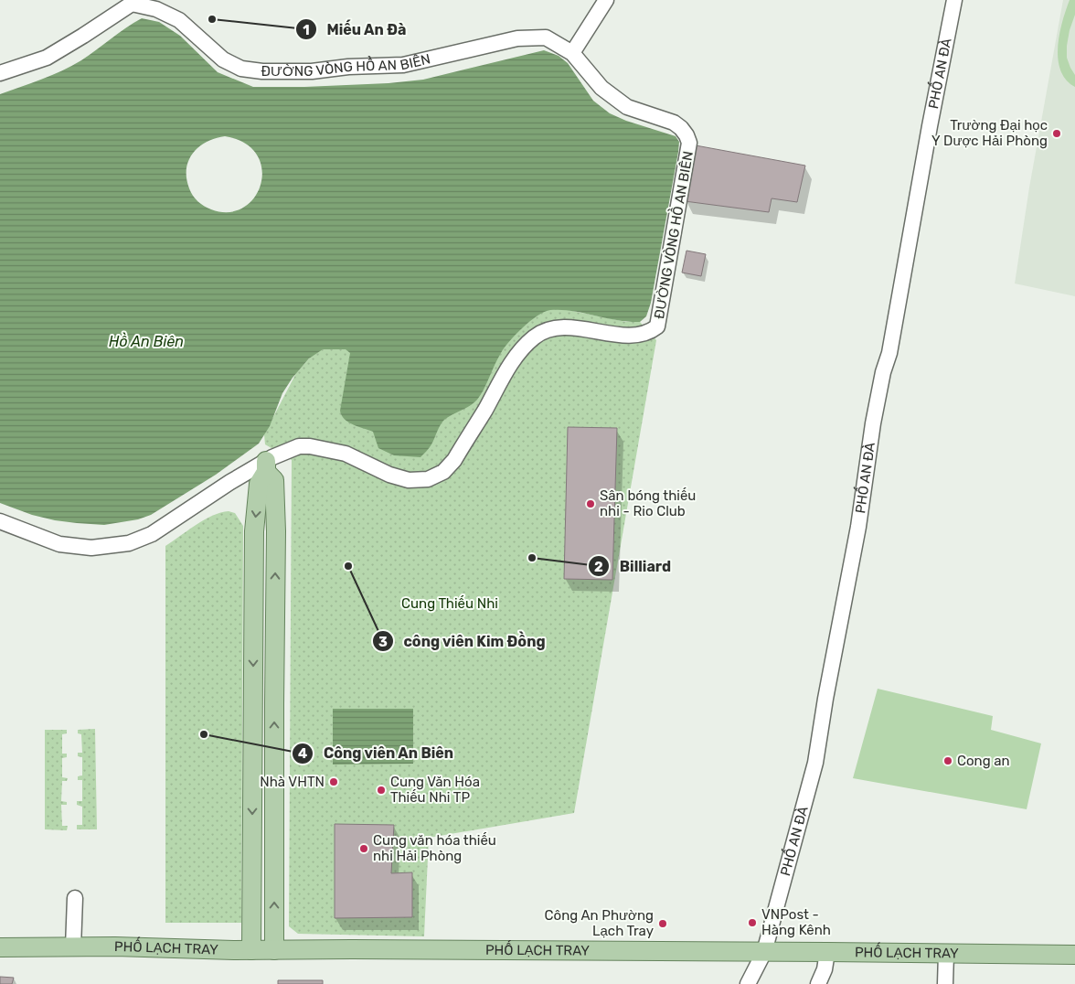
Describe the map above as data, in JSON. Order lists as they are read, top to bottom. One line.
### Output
{"streets":{"main road":["PHỐ LẠCH TRAY"],"street":["ĐƯỜNG VÒNG HỒ AN BIÊN","PHỐ AN ĐÀ"]},"crossings":[["PHỐ AN ĐÀ","PHỐ LẠCH TRAY"]],"water":["Hồ An Biên"],"parks":["Cung Thiếu Nhi"],"places":["Miếu An Đà","Trường Đại học Y Dược Hải Phòng","Sân bóng thiếu nhi - Rio Club","Billiard","công viên Kim Đồng","Công viên An Biên","Cong an","Nhà VHTN","Cung Văn Hóa Thiếu Nhi TP","Cung văn hóa thiếu nhi Hải Phòng","VNPost - Hàng Kênh","Công An Phường Lạch Tray"]}
